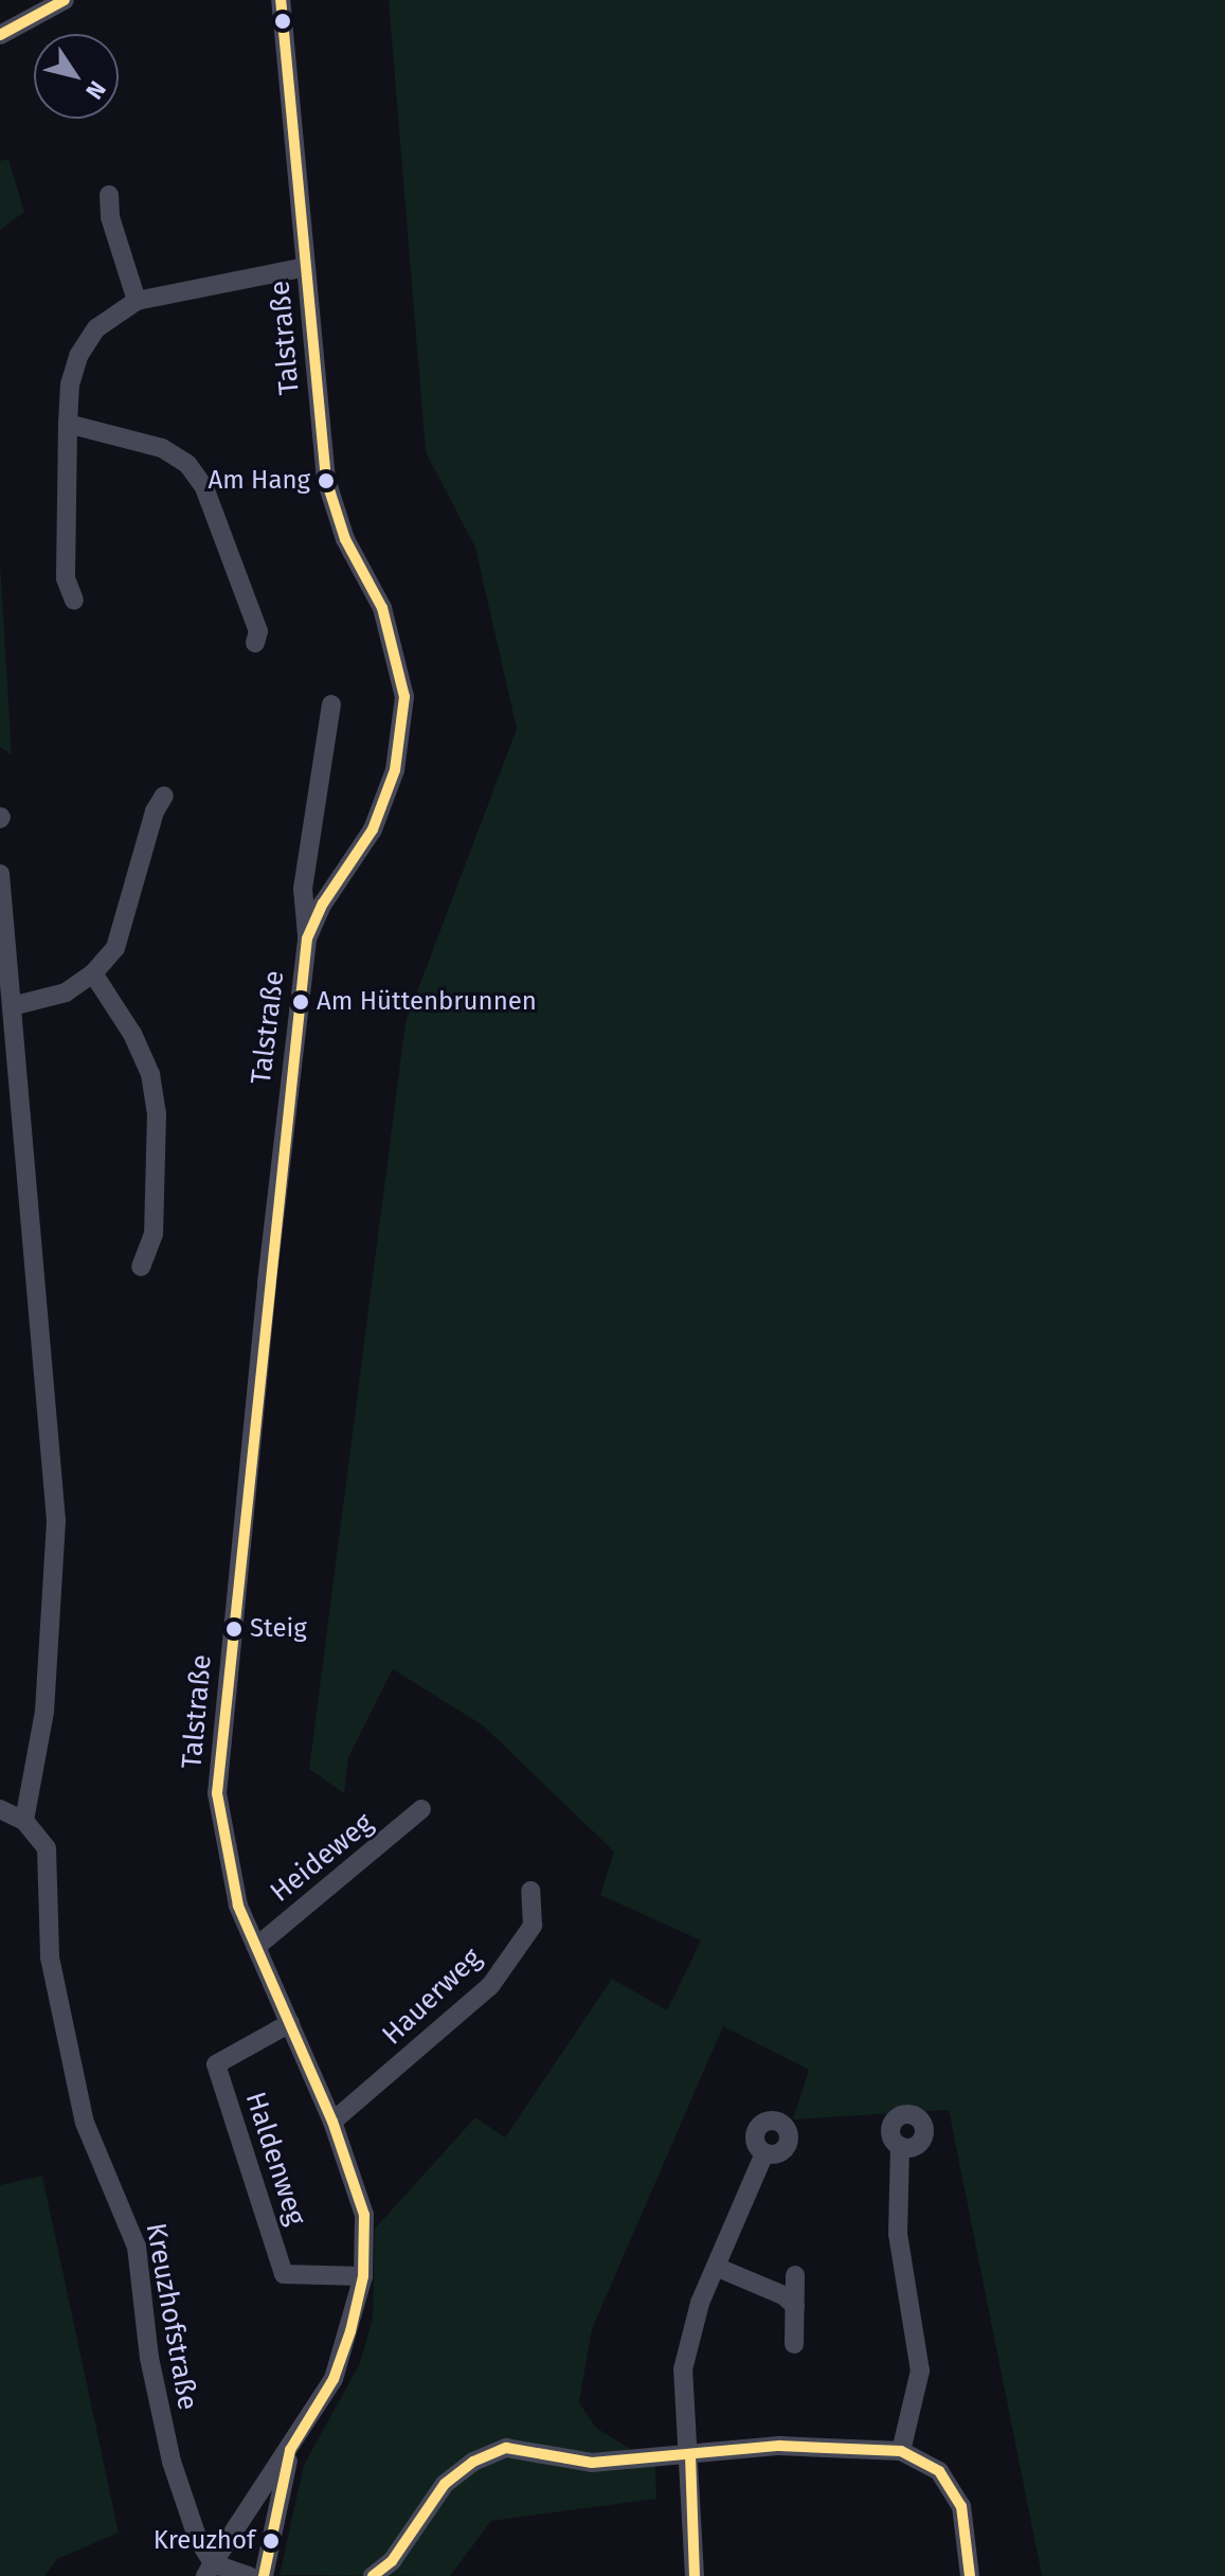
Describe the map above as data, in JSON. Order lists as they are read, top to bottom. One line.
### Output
{"streets":{"street":["Talstraße","Heideweg","Hauerweg","Haldenweg","Kreuzhofstraße"]},"crossings":[["Talstraße","Heideweg"],["Talstraße","Hauerweg"],["Talstraße","Haldenweg"],["Talstraße","Kreuzhofstraße"]],"places":["Am Hang","Am Hüttenbrunnen","Steig","Kreuzhof"],"north":"bottom right"}
